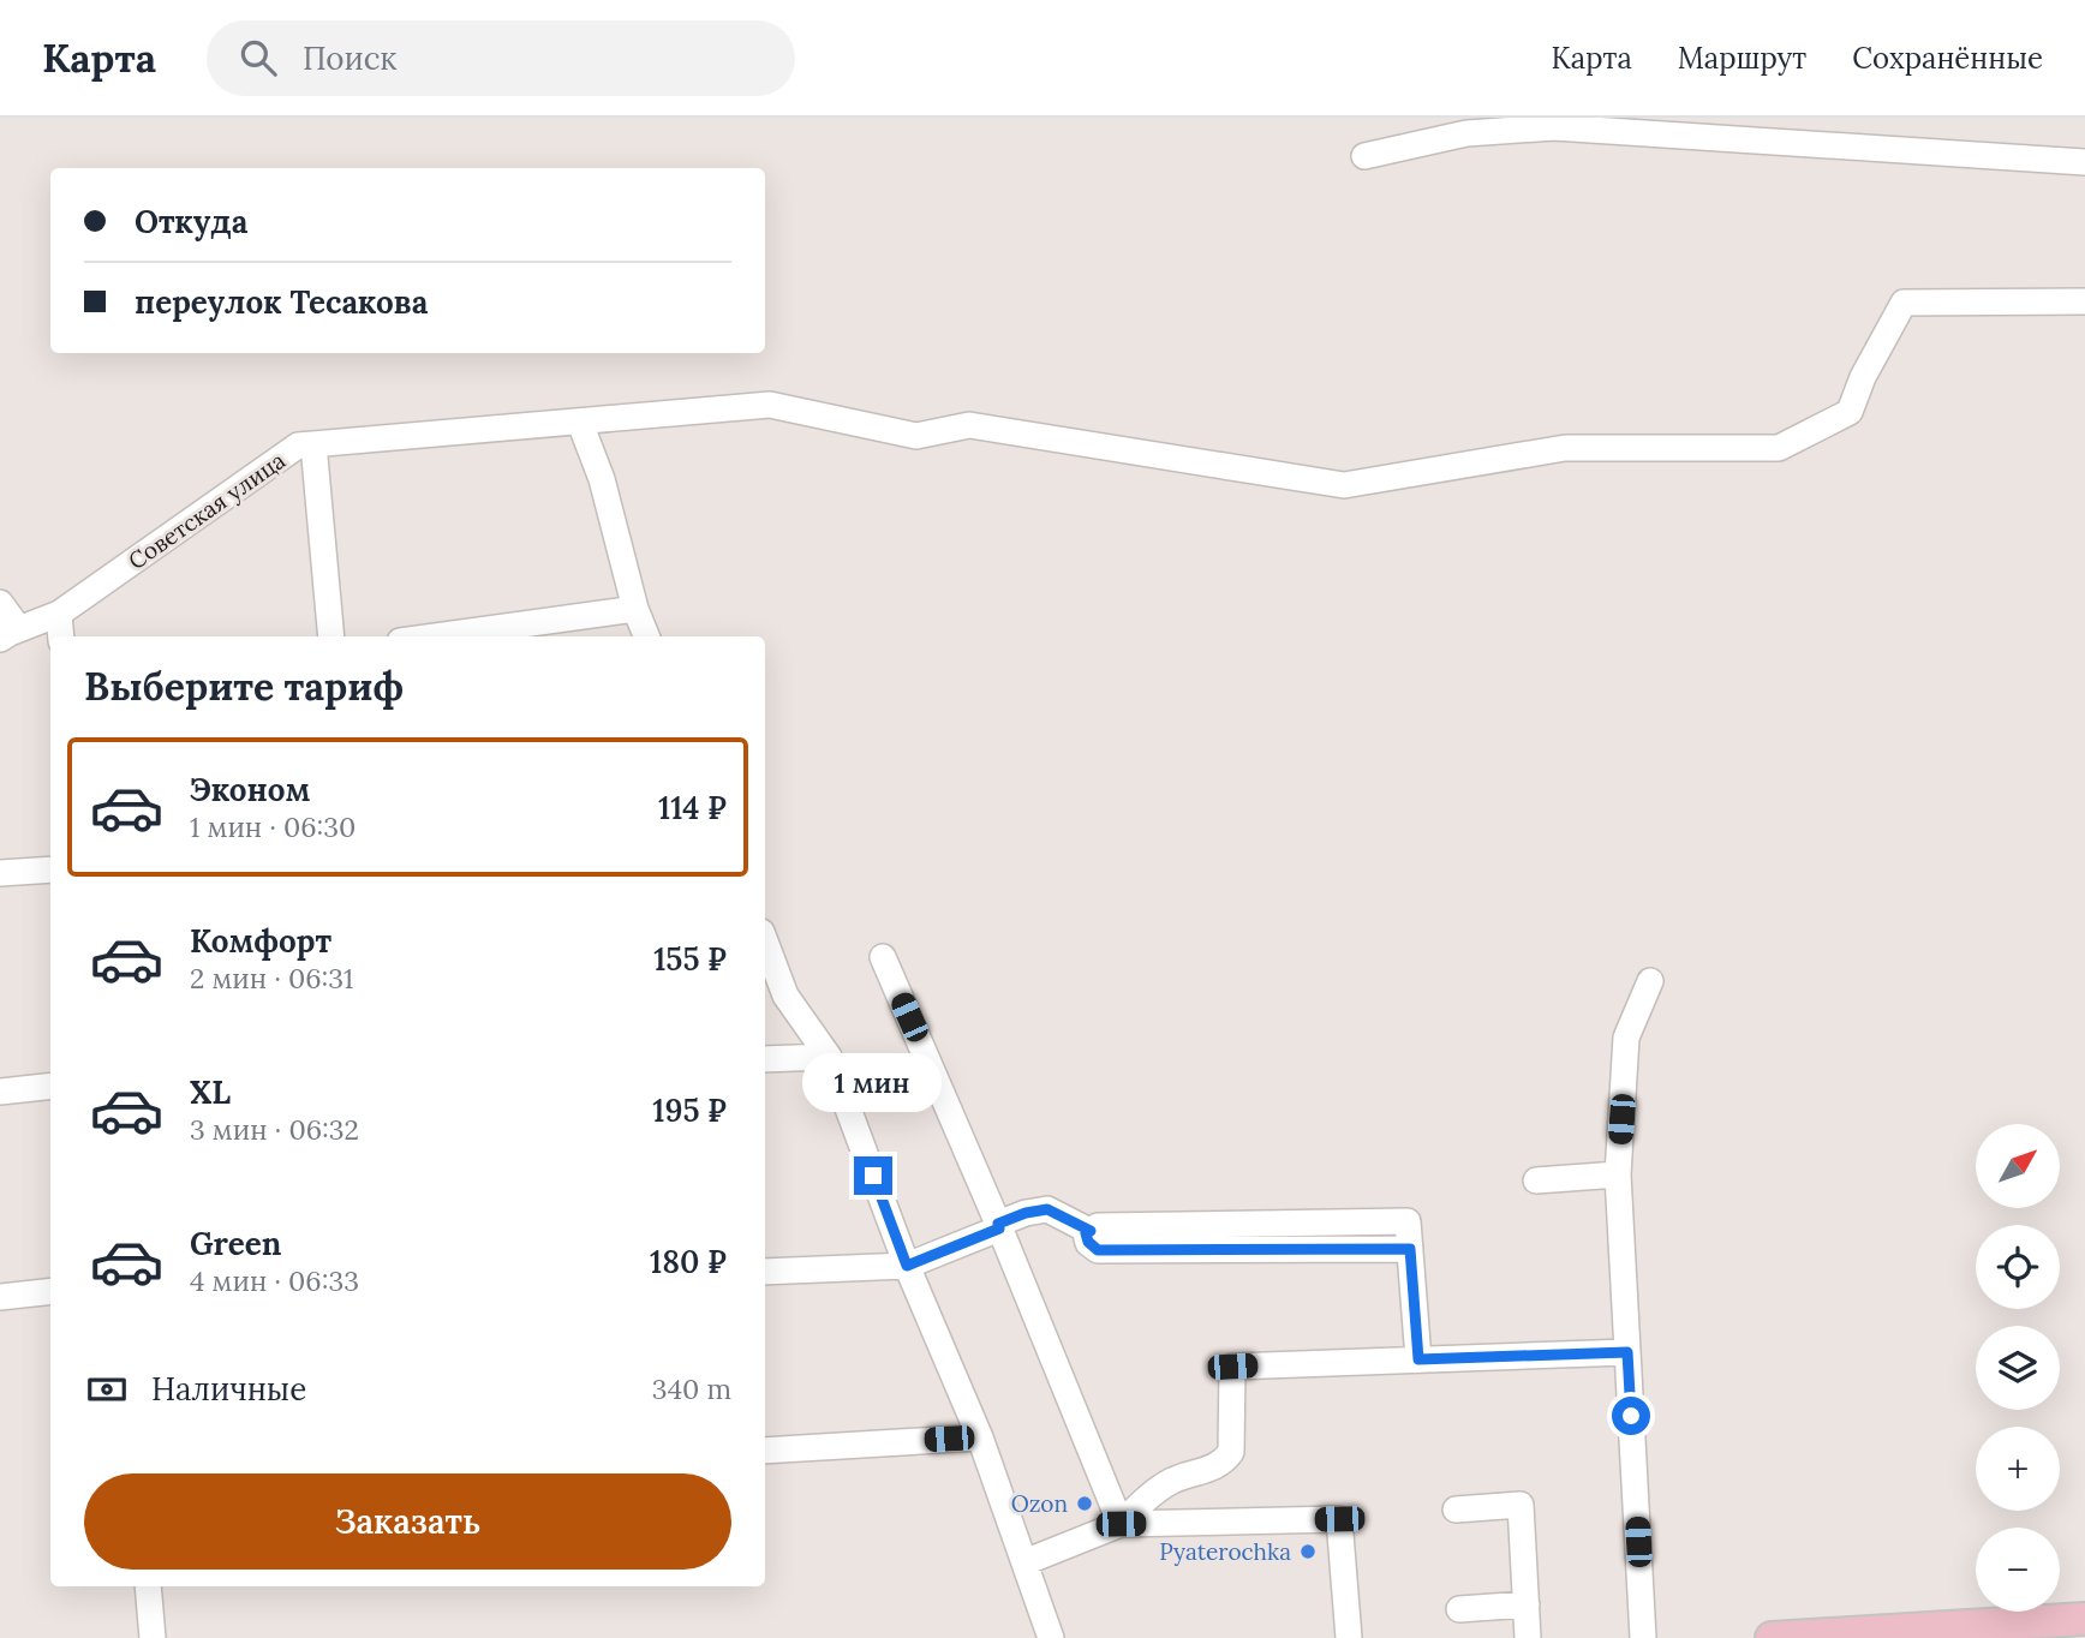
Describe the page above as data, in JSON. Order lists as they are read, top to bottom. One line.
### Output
{"streets":{"street":["Советская улица"]},"places":["Ozon","Pyaterochka"],"north":"top right","page":{"header":"Карта","search":"Поиск","nav":["Карта","Маршрут","Сохранённые"],"banner":["Откуда","переулок Тесакова"],"heading":"Выберите тариф","list":[{"name":"Эконом","note":"1 мин · 06:30","value":"114 ₽"},{"name":"Комфорт","note":"2 мин · 06:31","value":"155 ₽"},{"name":"XL","note":"3 мин · 06:32","value":"195 ₽"},{"name":"Green","note":"4 мин · 06:33","value":"180 ₽"}],"bubble":"1 мин","map_buttons":["+","−"],"pay":["Наличные","340 m"],"buttons":"Заказать"}}
